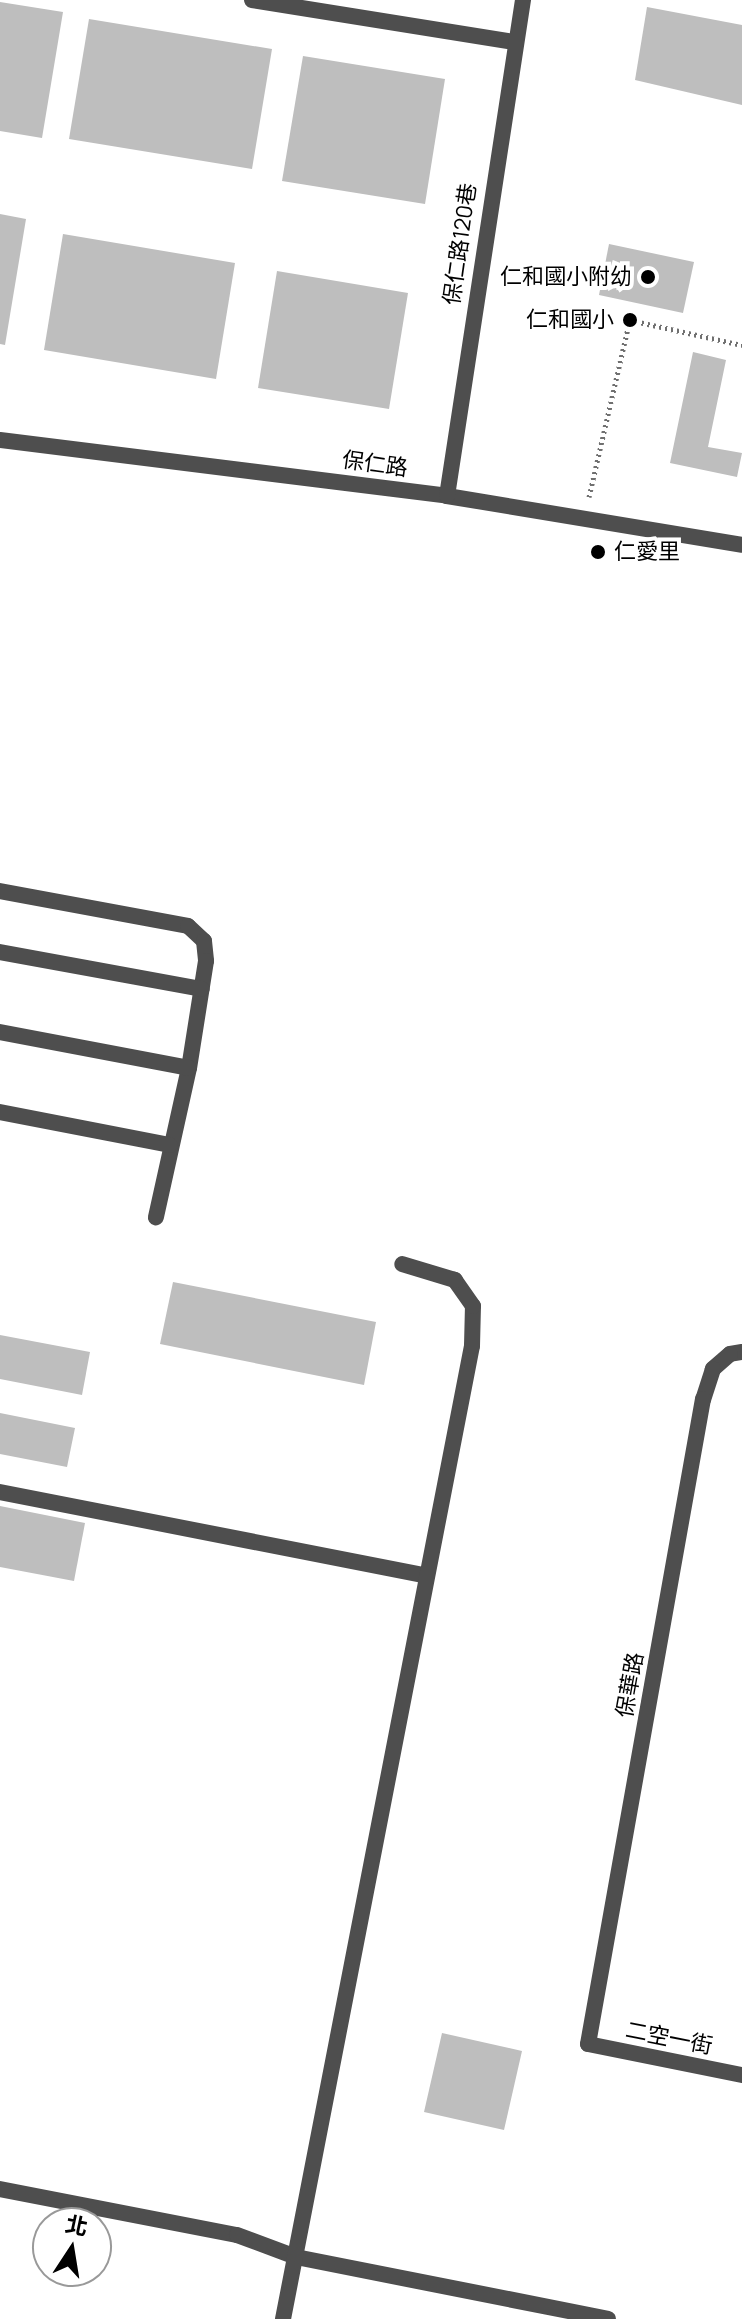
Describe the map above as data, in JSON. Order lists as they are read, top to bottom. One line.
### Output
{"streets":{"street":["保仁路120巷","保仁路","保華路","二空一街"]},"crossings":[["保仁路120巷","保仁路"],["保華路","二空一街"]],"places":["仁和國小附幼","仁和國小","仁愛里"],"north":"top"}
